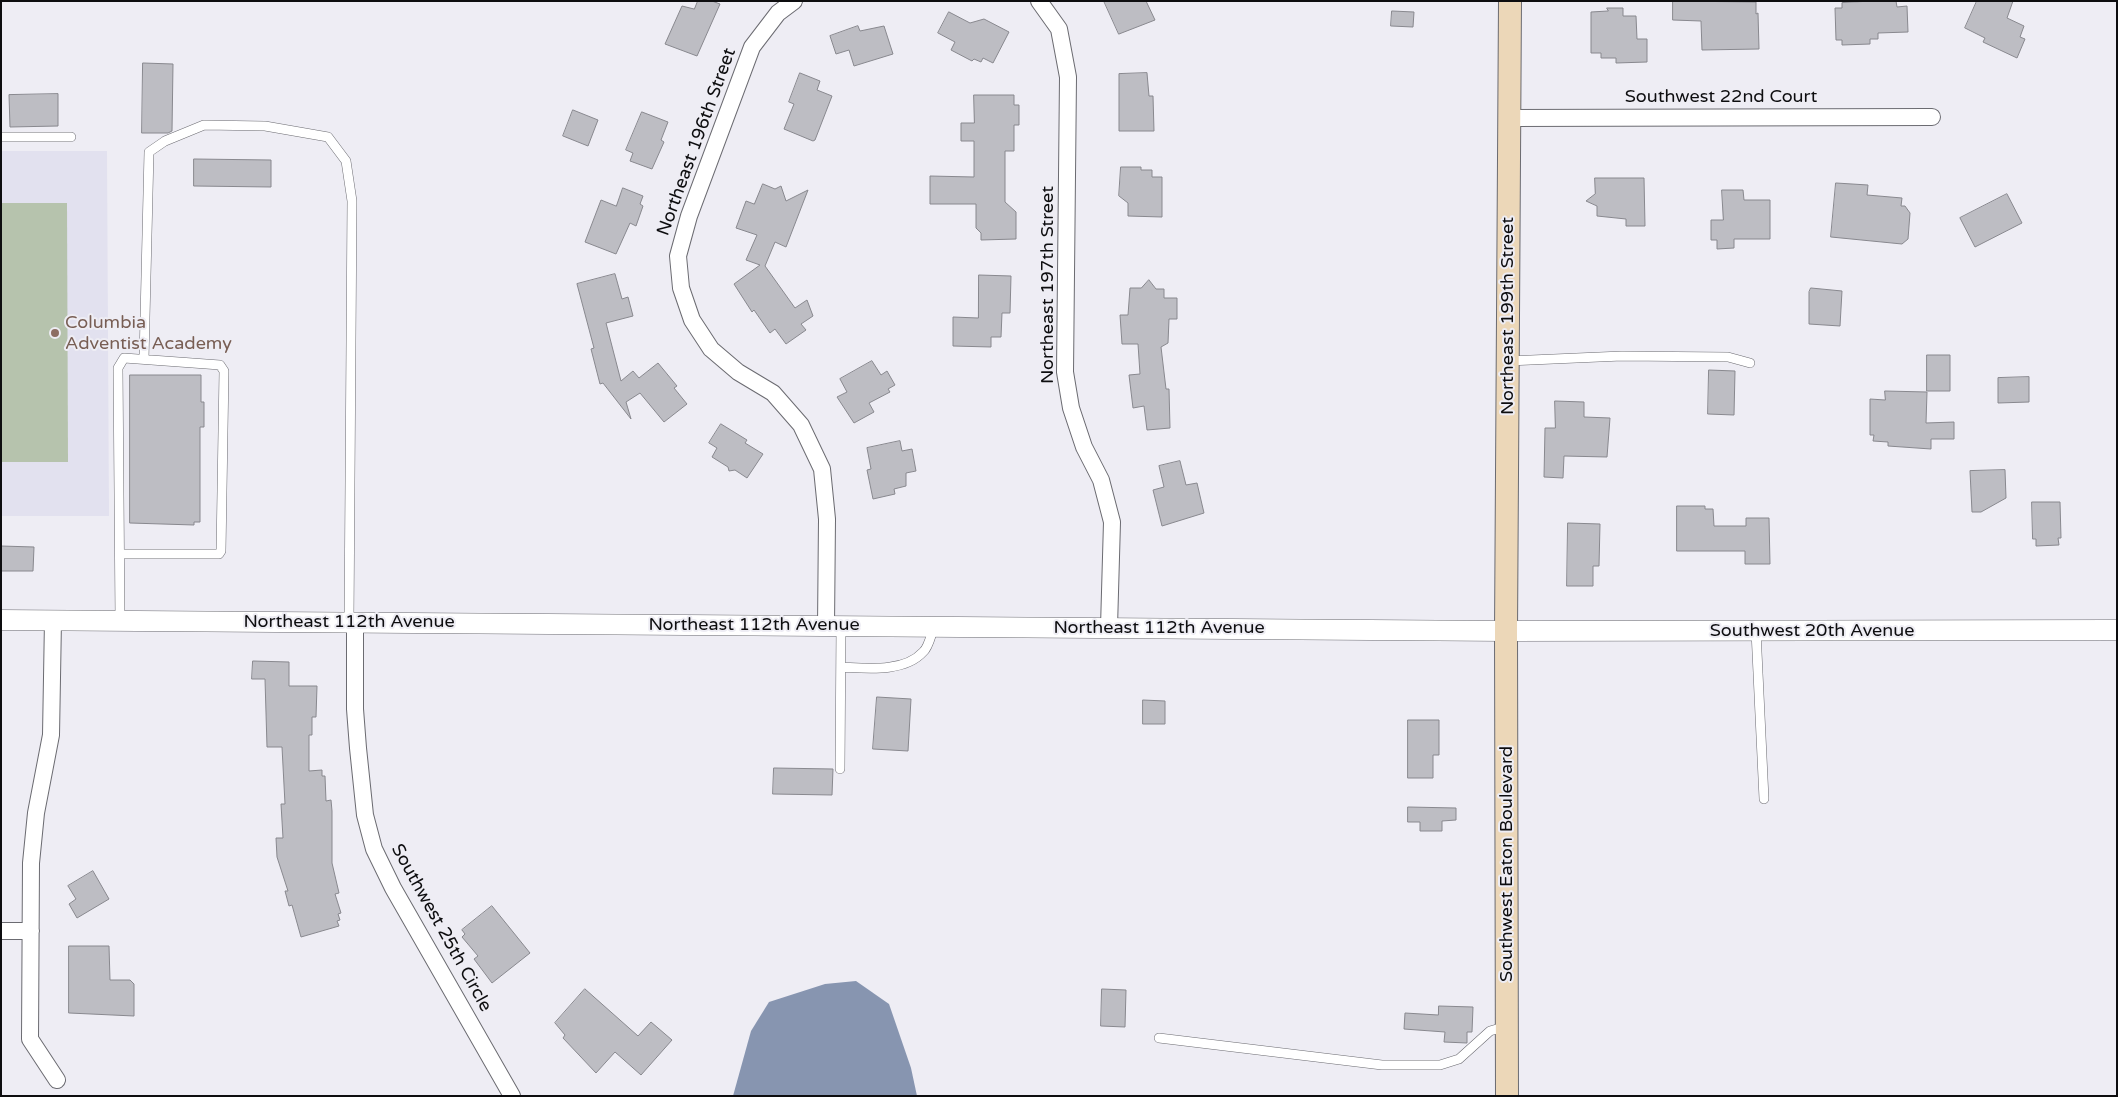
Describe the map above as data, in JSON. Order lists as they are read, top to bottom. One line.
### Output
{"streets":{"main road":["Northeast 199th Street","Southwest Eaton Boulevard"],"street":["Southwest 22nd Court","Northeast 196th Street","Northeast 197th Street","Northeast 112th Avenue","Southwest 20th Avenue","Southwest 25th Circle"]},"crossings":[["Southwest 22nd Court","Northeast 199th Street"],["Northeast 196th Street","Northeast 112th Avenue"],["Northeast 197th Street","Northeast 112th Avenue"],["Northeast 199th Street","Northeast 112th Avenue"],["Northeast 199th Street","Southwest 20th Avenue"],["Northeast 199th Street","Southwest Eaton Boulevard"],["Northeast 112th Avenue","Southwest 20th Avenue"],["Northeast 112th Avenue","Southwest Eaton Boulevard"],["Northeast 112th Avenue","Southwest 25th Circle"],["Southwest 20th Avenue","Southwest Eaton Boulevard"]],"places":["Columbia Adventist Academy"]}
